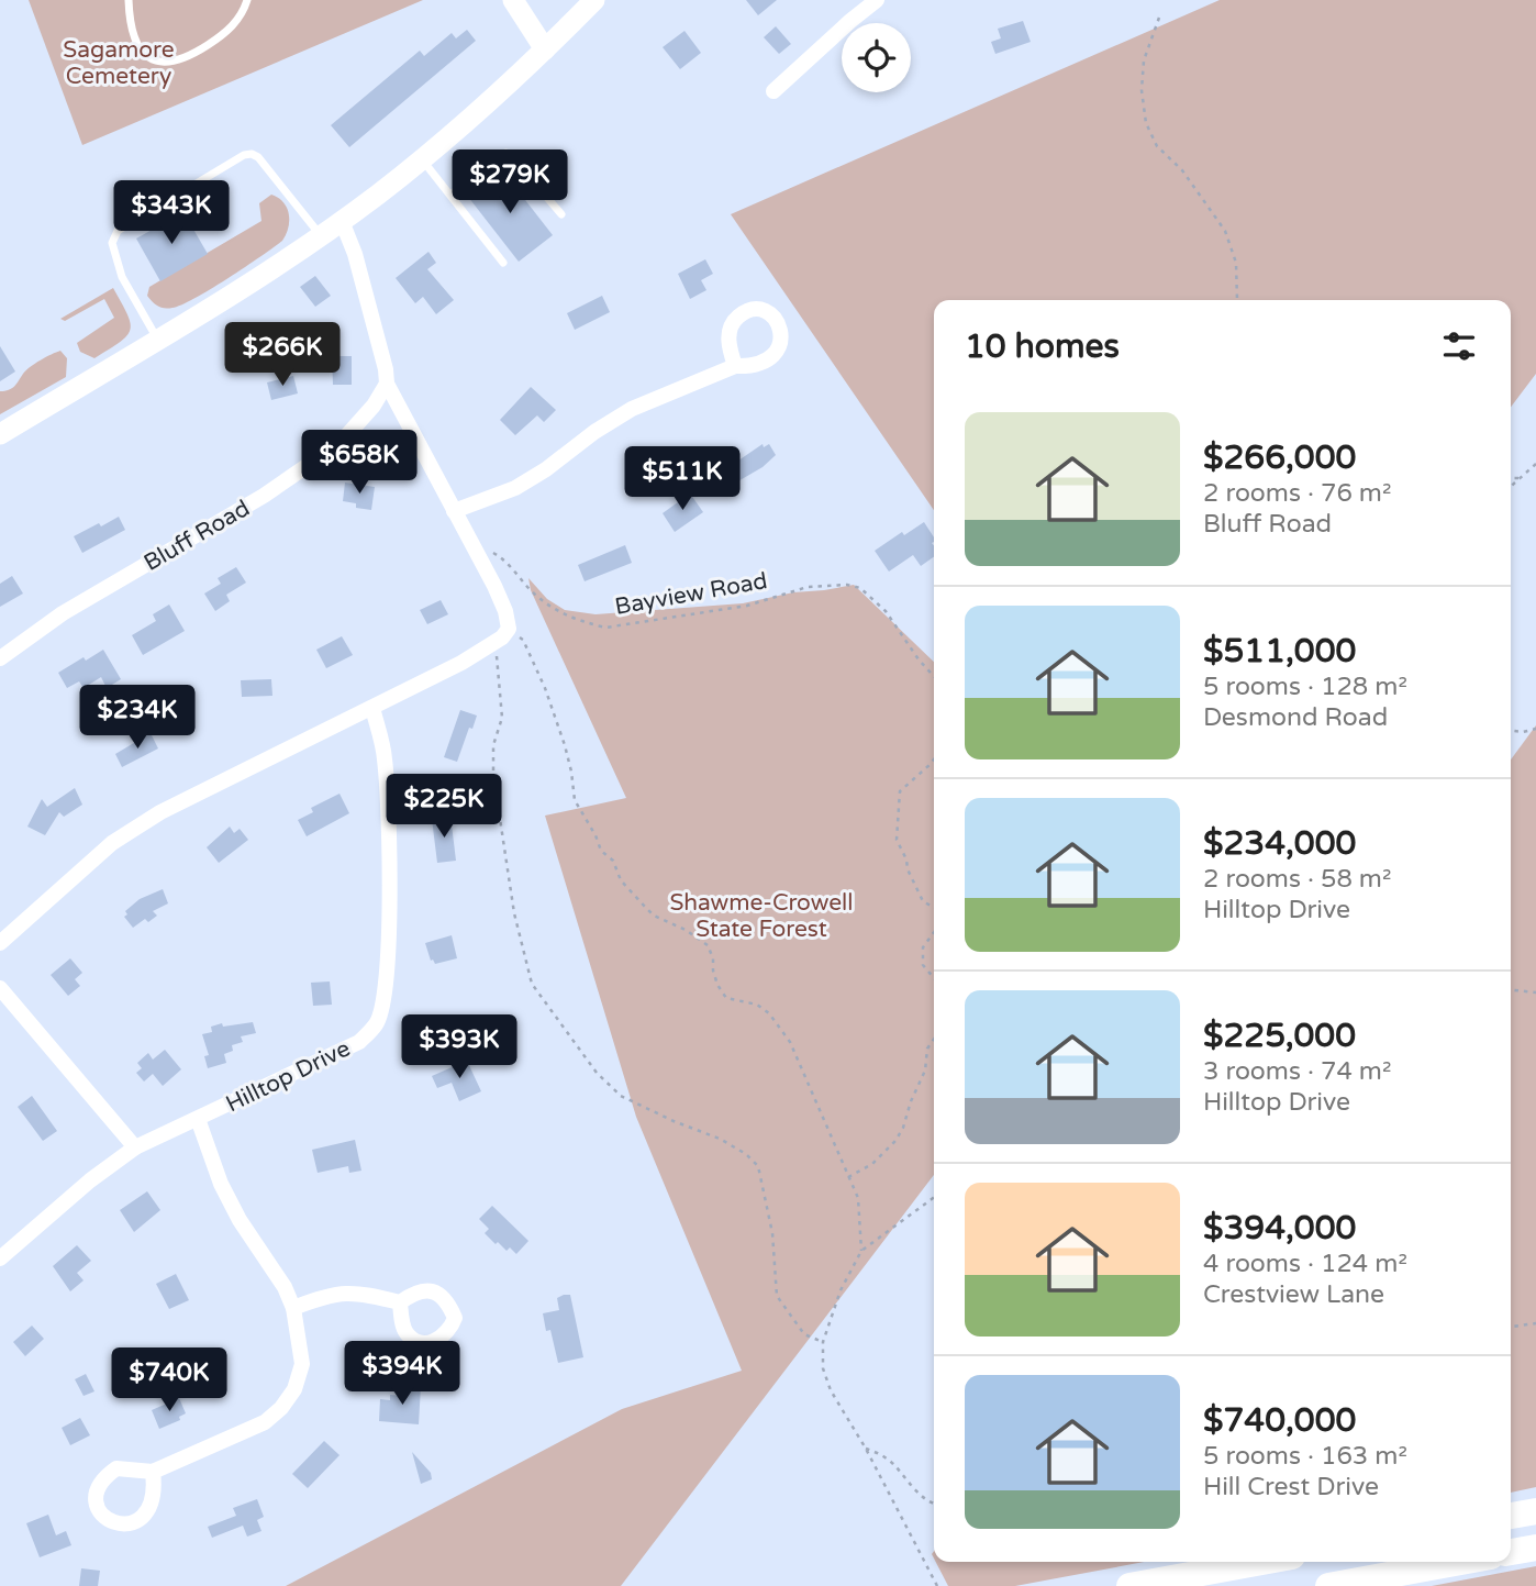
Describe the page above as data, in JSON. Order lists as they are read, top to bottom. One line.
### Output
{"streets":{"street":["Bluff Road","Hilltop Drive"],"path":["Bayview Road"]},"parks":["Sagamore Cemetery","Shawme-Crowell State Forest"],"page":{"price":["$279K","$343K","$266K","$658K","$511K","$234K","$225K","$393K","$394K","$740K"],"heading":"10 homes","list":[{"name":"$266,000","note":"2 rooms · 76 m² · Bluff Road"},{"name":"$511,000","note":"5 rooms · 128 m² · Desmond Road"},{"name":"$234,000","note":"2 rooms · 58 m² · Hilltop Drive"},{"name":"$225,000","note":"3 rooms · 74 m² · Hilltop Drive"},{"name":"$394,000","note":"4 rooms · 124 m² · Crestview Lane"},{"name":"$740,000","note":"5 rooms · 163 m² · Hill Crest Drive"}]}}
